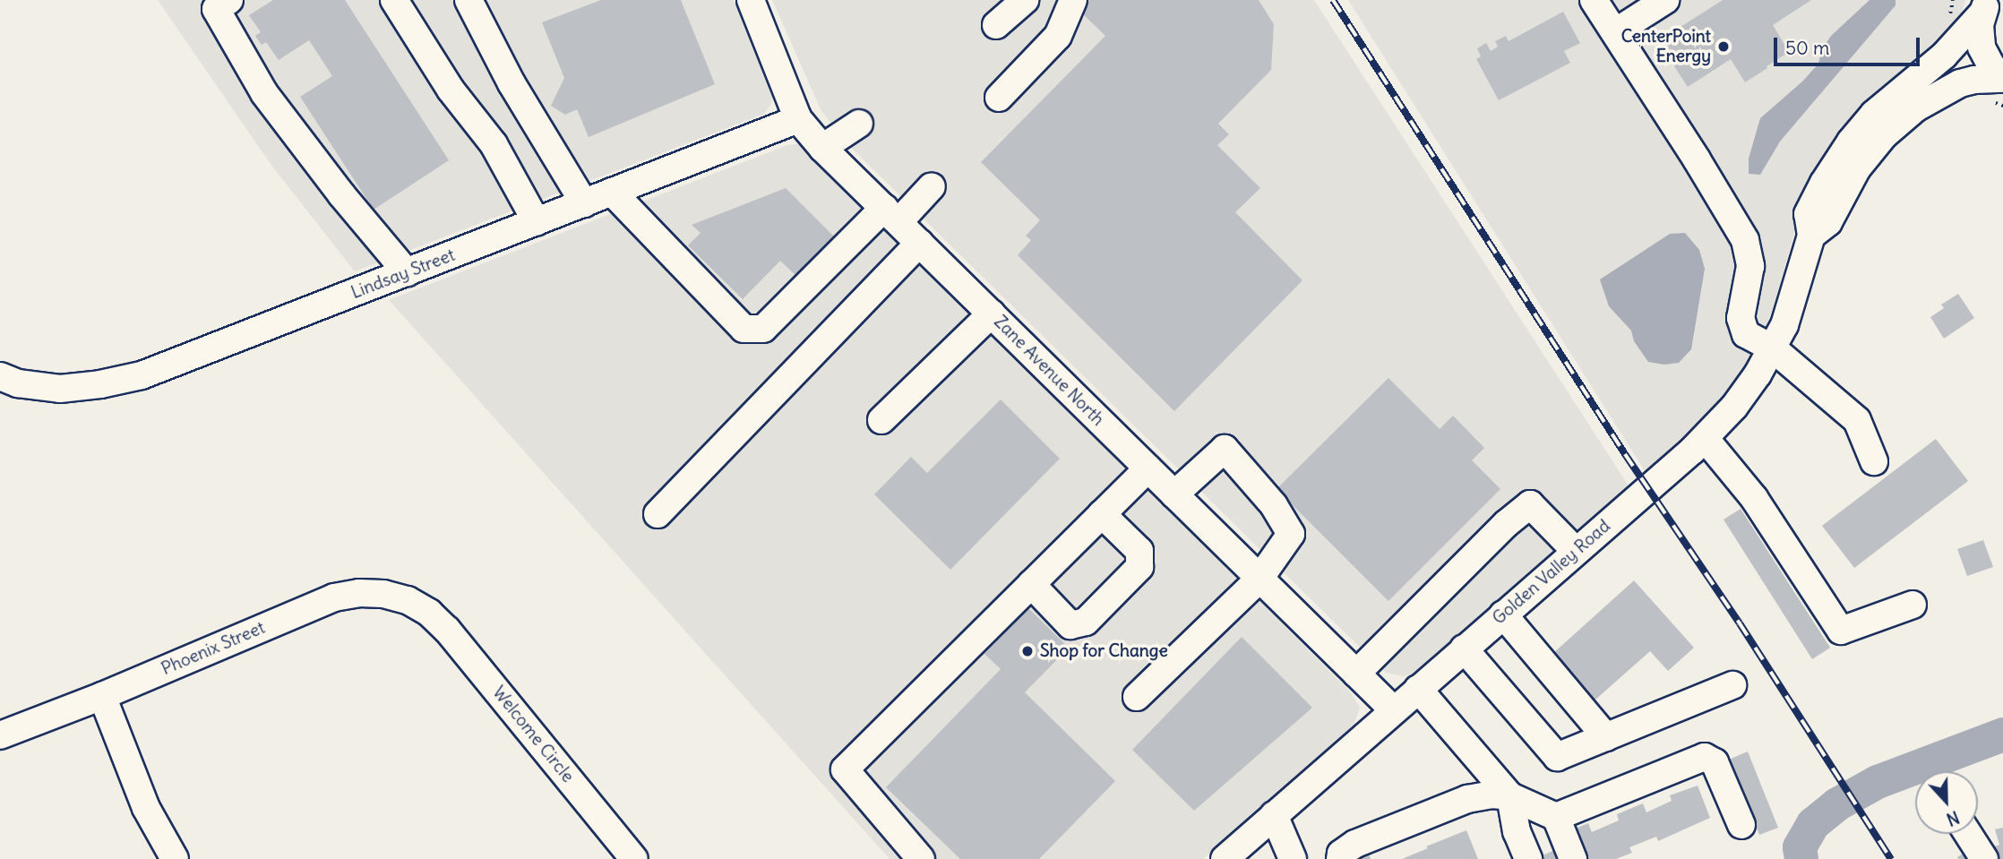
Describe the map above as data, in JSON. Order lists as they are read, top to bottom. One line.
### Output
{"streets":{"street":["Lindsay Street","Zane Avenue North","Golden Valley Road","Phoenix Street","Welcome Circle"]},"crossings":[["Lindsay Street","Zane Avenue North"],["Zane Avenue North","Golden Valley Road"],["Phoenix Street","Welcome Circle"]],"places":["CenterPoint Energy","Shop for Change"],"scale_bar":"50 m","north":"bottom"}
